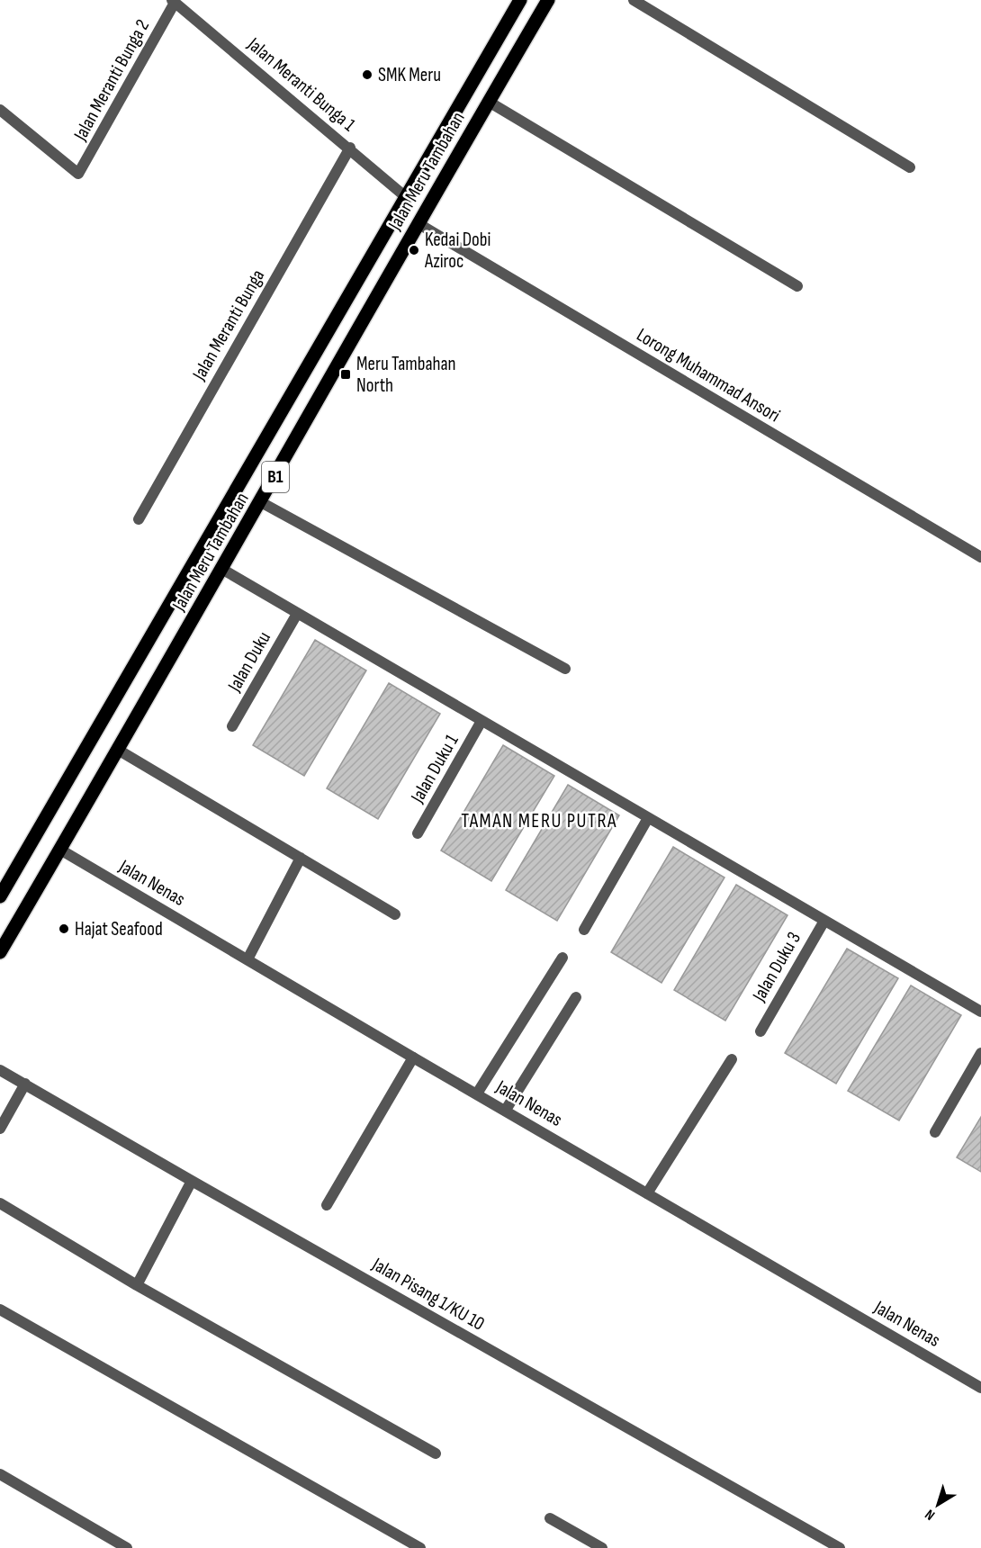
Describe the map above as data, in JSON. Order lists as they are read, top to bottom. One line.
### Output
{"streets":{"main road":["Jalan Meru Tambahan","B1"],"street":["Jalan Meranti Bunga 2","Jalan Meranti Bunga 1","Jalan Meranti Bunga","Lorong Muhammad Ansori","Jalan Duku","Jalan Duku 1","Jalan Nenas","Jalan Duku 3","Jalan Pisang 1/KU 10"]},"crossings":[["Jalan Meranti Bunga 2","Jalan Meranti Bunga 1"],["Jalan Meranti Bunga 1","Jalan Meru Tambahan"],["Jalan Meranti Bunga 1","Jalan Meranti Bunga"],["Jalan Meru Tambahan","Lorong Muhammad Ansori"],["Jalan Meru Tambahan","Jalan Nenas"]],"districts":["TAMAN MERU PUTRA"],"places":{"other":["SMK Meru","Kedai Dobi Aziroc","Hajat Seafood"],"transit":["Meru Tambahan North"]},"north":"bottom left"}
